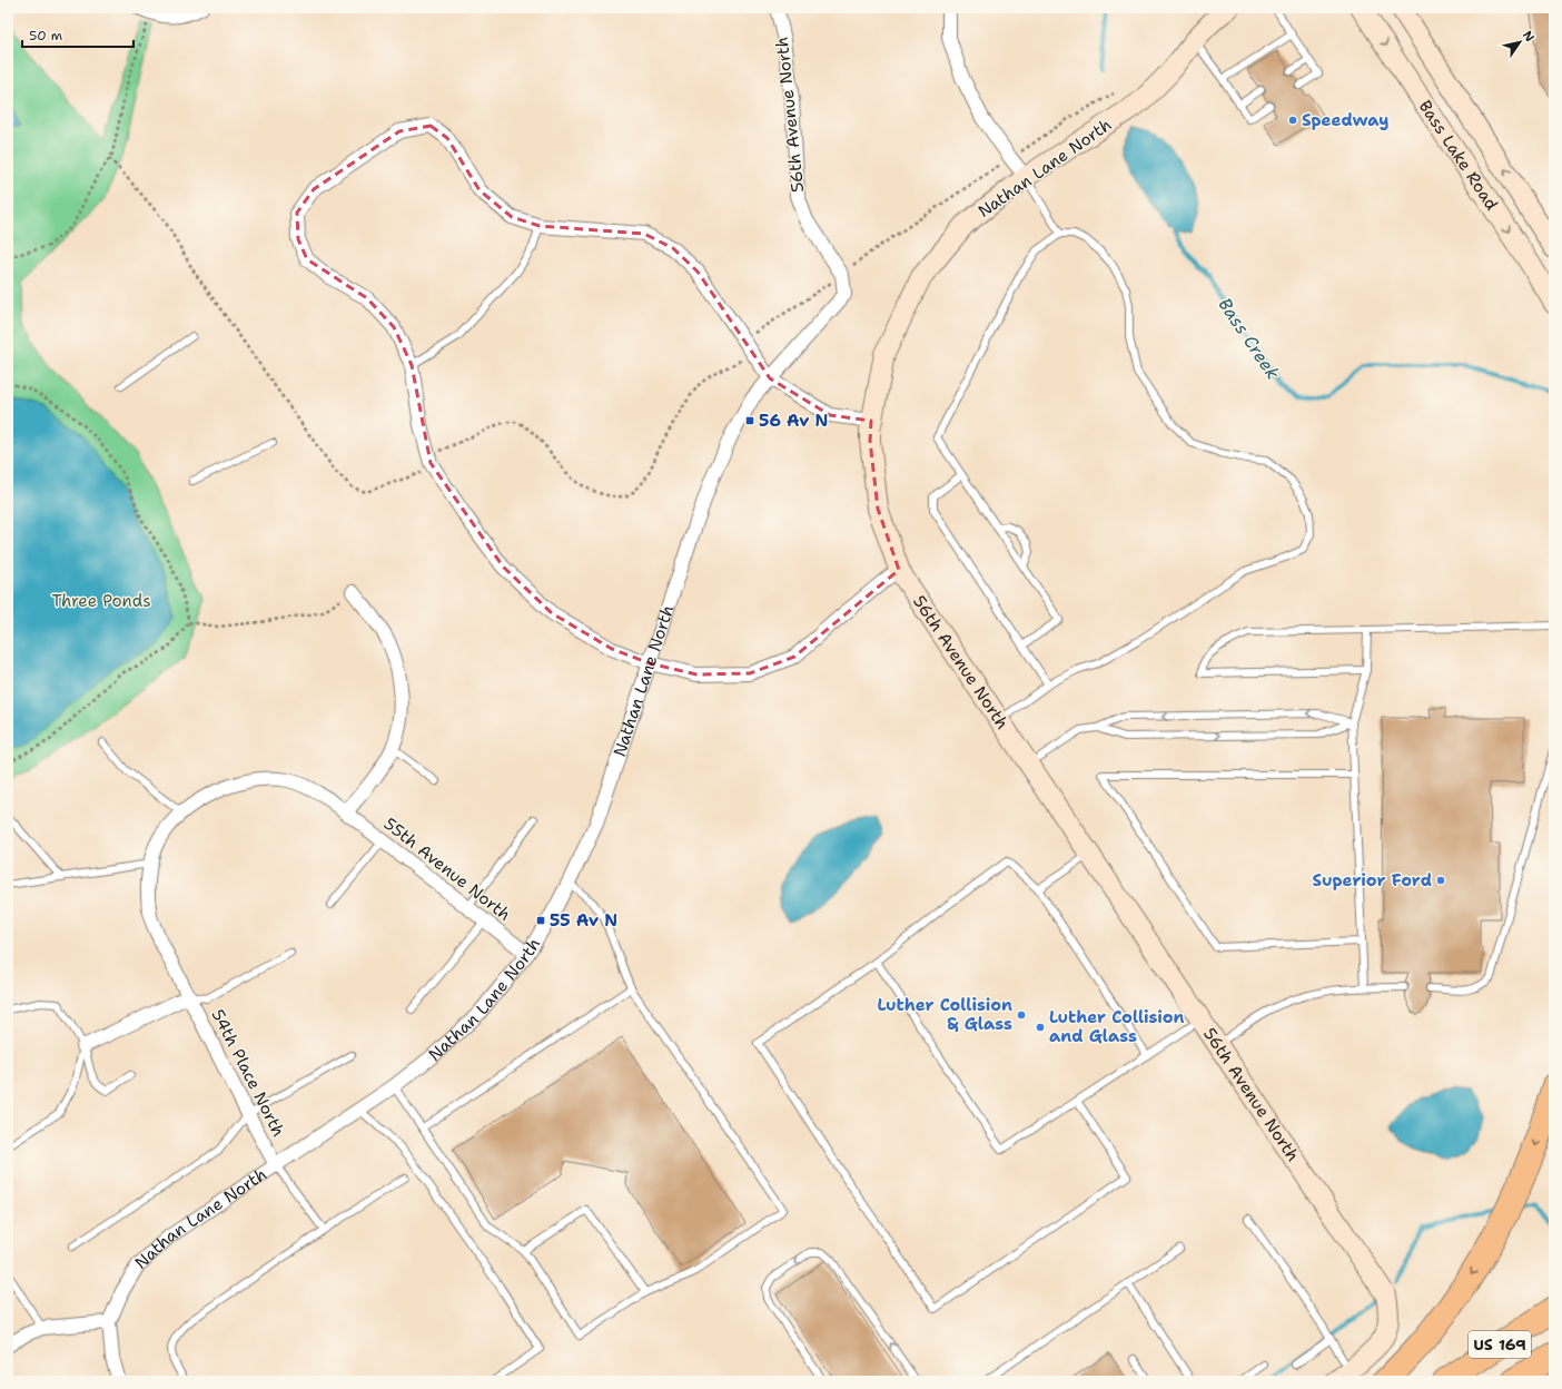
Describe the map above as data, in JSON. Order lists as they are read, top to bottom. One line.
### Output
{"streets":{"highway":["US 169"],"street":["56th Avenue North","Bass Lake Road","Nathan Lane North","55th Avenue North","54th Place North"]},"crossings":[["56th Avenue North","Nathan Lane North"],["Nathan Lane North","55th Avenue North"],["Nathan Lane North","54th Place North"],["55th Avenue North","54th Place North"]],"water":["Bass Creek"],"parks":["Three Ponds"],"places":{"other":["Speedway","Superior Ford","Luther Collision & Glass","Luther Collision and Glass"],"transit":["56 Av N","55 Av N"]},"scale_bar":"50 m","north":"top right"}
